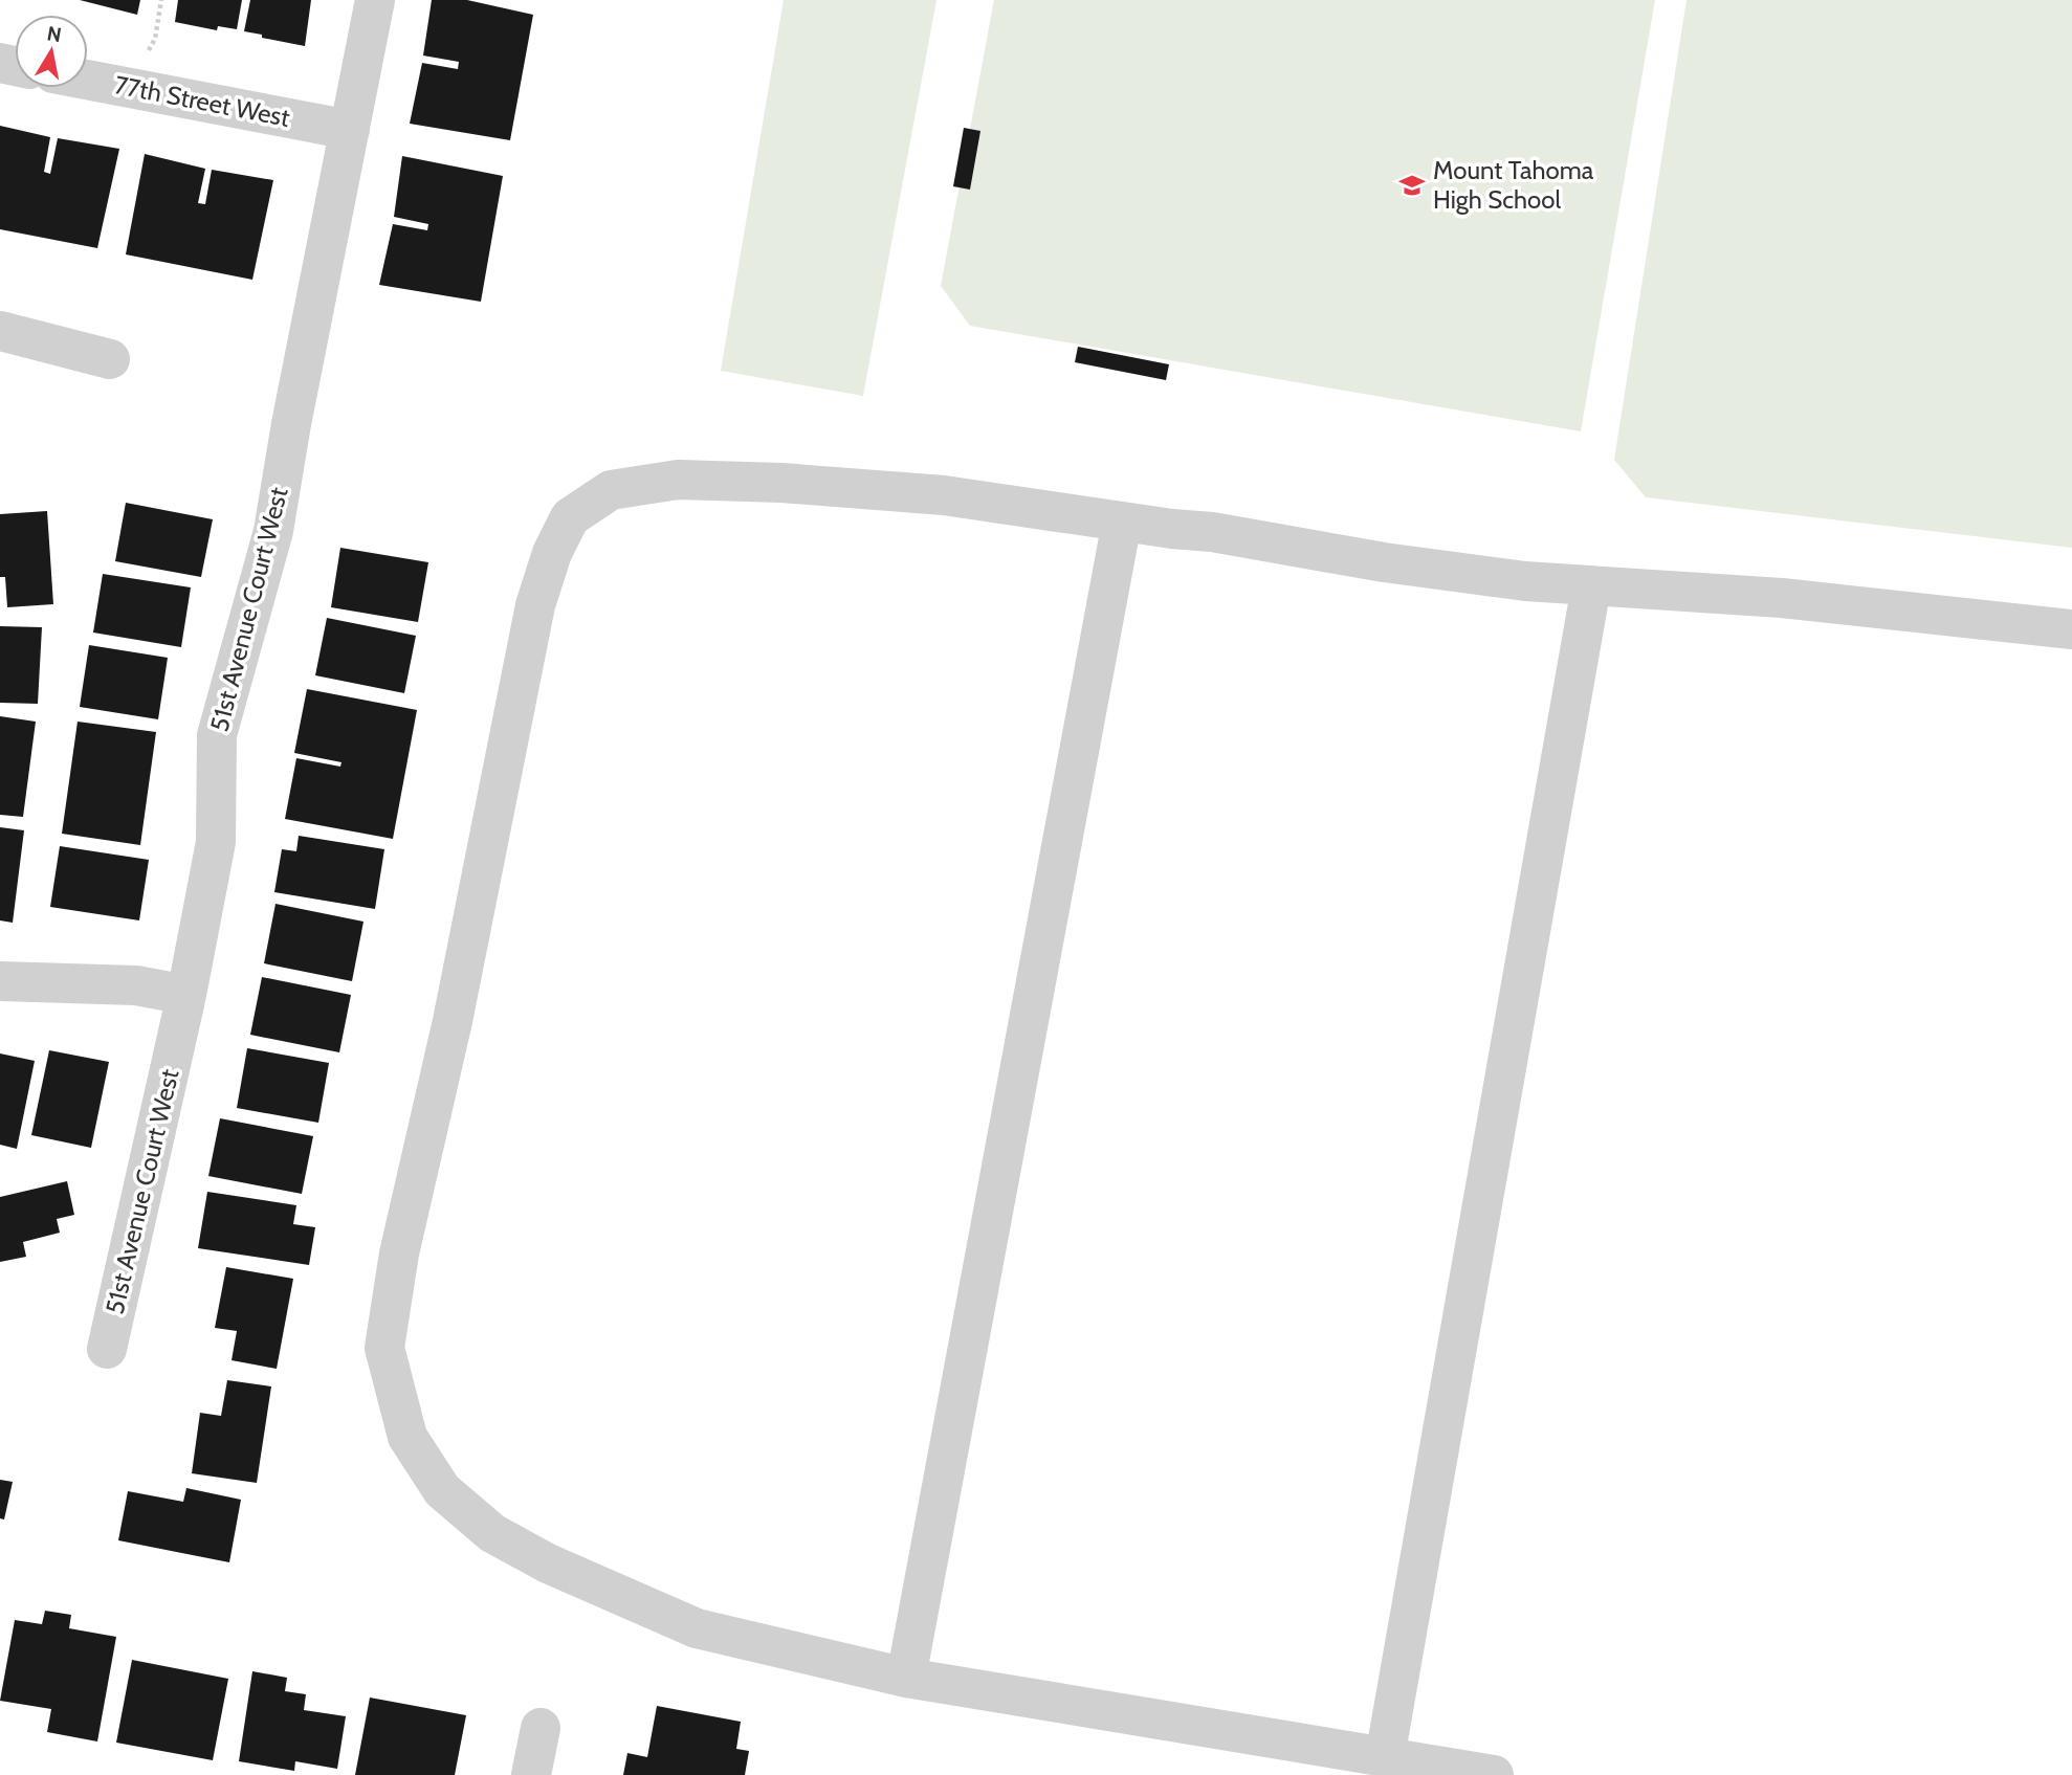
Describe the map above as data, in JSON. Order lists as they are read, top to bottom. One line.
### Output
{"streets":{"street":["77th Street West","51st Avenue Court West"]},"crossings":[["77th Street West","51st Avenue Court West"]],"places":{"school or university":["Mount Tahoma High School"]},"north":"top"}
